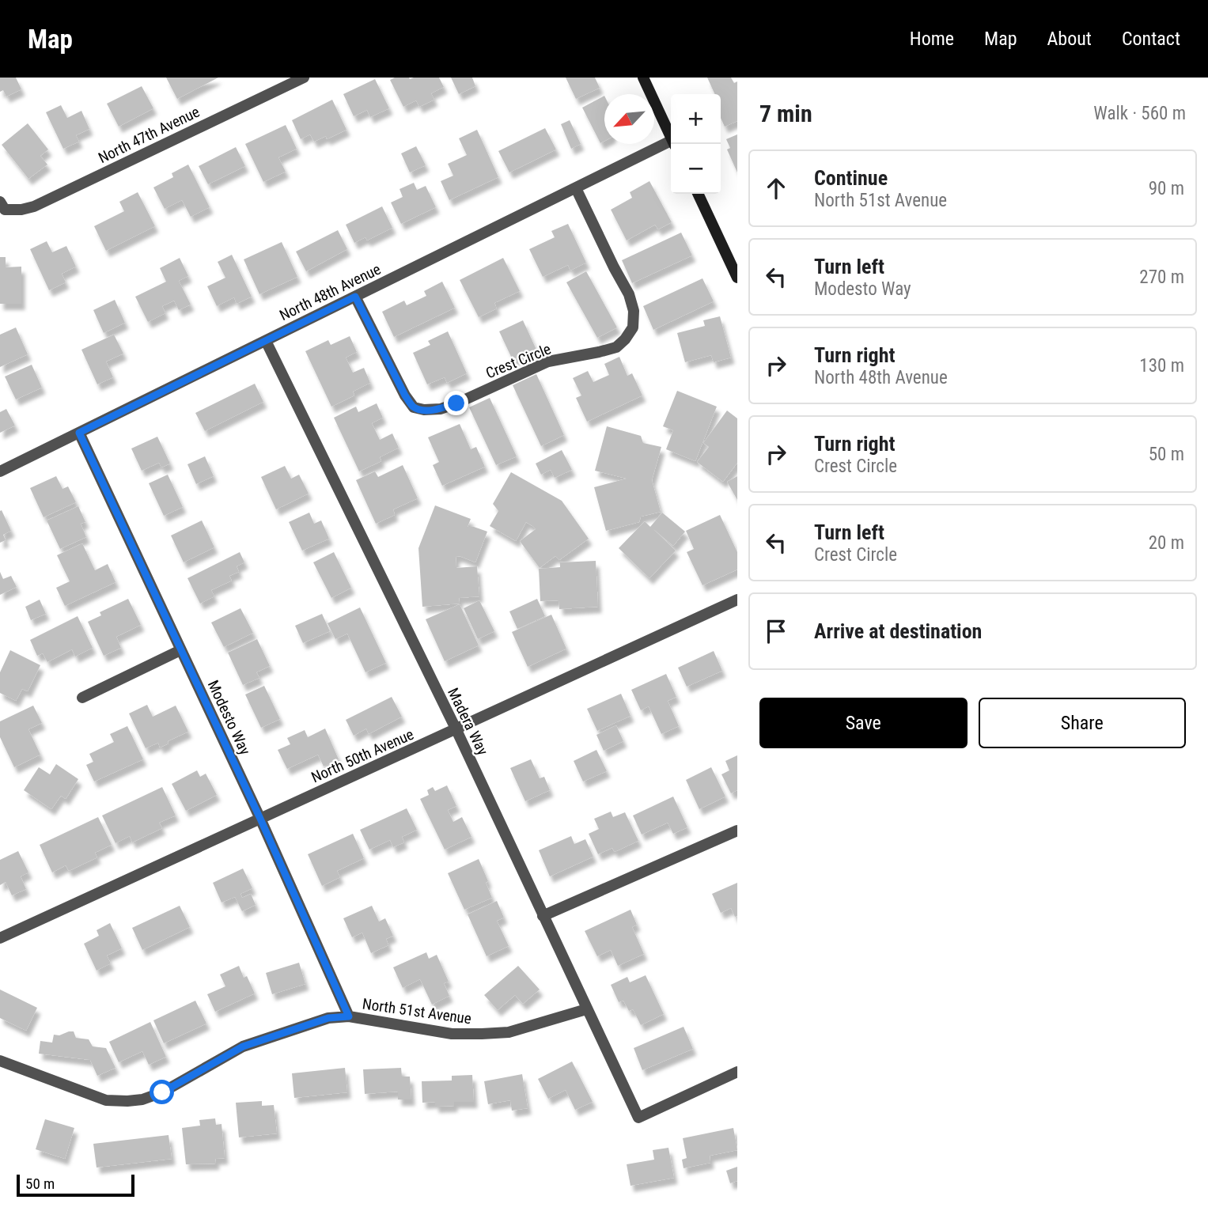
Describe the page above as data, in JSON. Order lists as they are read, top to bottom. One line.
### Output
{"streets":{"street":["North 47th Avenue","North 48th Avenue","Crest Circle","Modesto Way","Madera Way","North 50th Avenue","North 51st Avenue"]},"crossings":[["North 48th Avenue","Crest Circle"],["North 48th Avenue","Modesto Way"],["North 48th Avenue","Madera Way"],["Modesto Way","North 50th Avenue"],["Modesto Way","North 51st Avenue"],["Madera Way","North 50th Avenue"],["Madera Way","North 51st Avenue"]],"scale_bar":"50 m","north":"bottom left","page":{"header":"Map","nav":["Home","Map","About","Contact"],"heading":["7 min","Walk · 560 m"],"map_buttons":["+","−"],"list":[["Continue","North 51st Avenue","90 m"],["Turn left","Modesto Way","270 m"],["Turn right","North 48th Avenue","130 m"],["Turn right","Crest Circle","50 m"],["Turn left","Crest Circle","20 m"],"Arrive at destination"],"buttons":["Save","Share"],"scale":"50 m"}}
